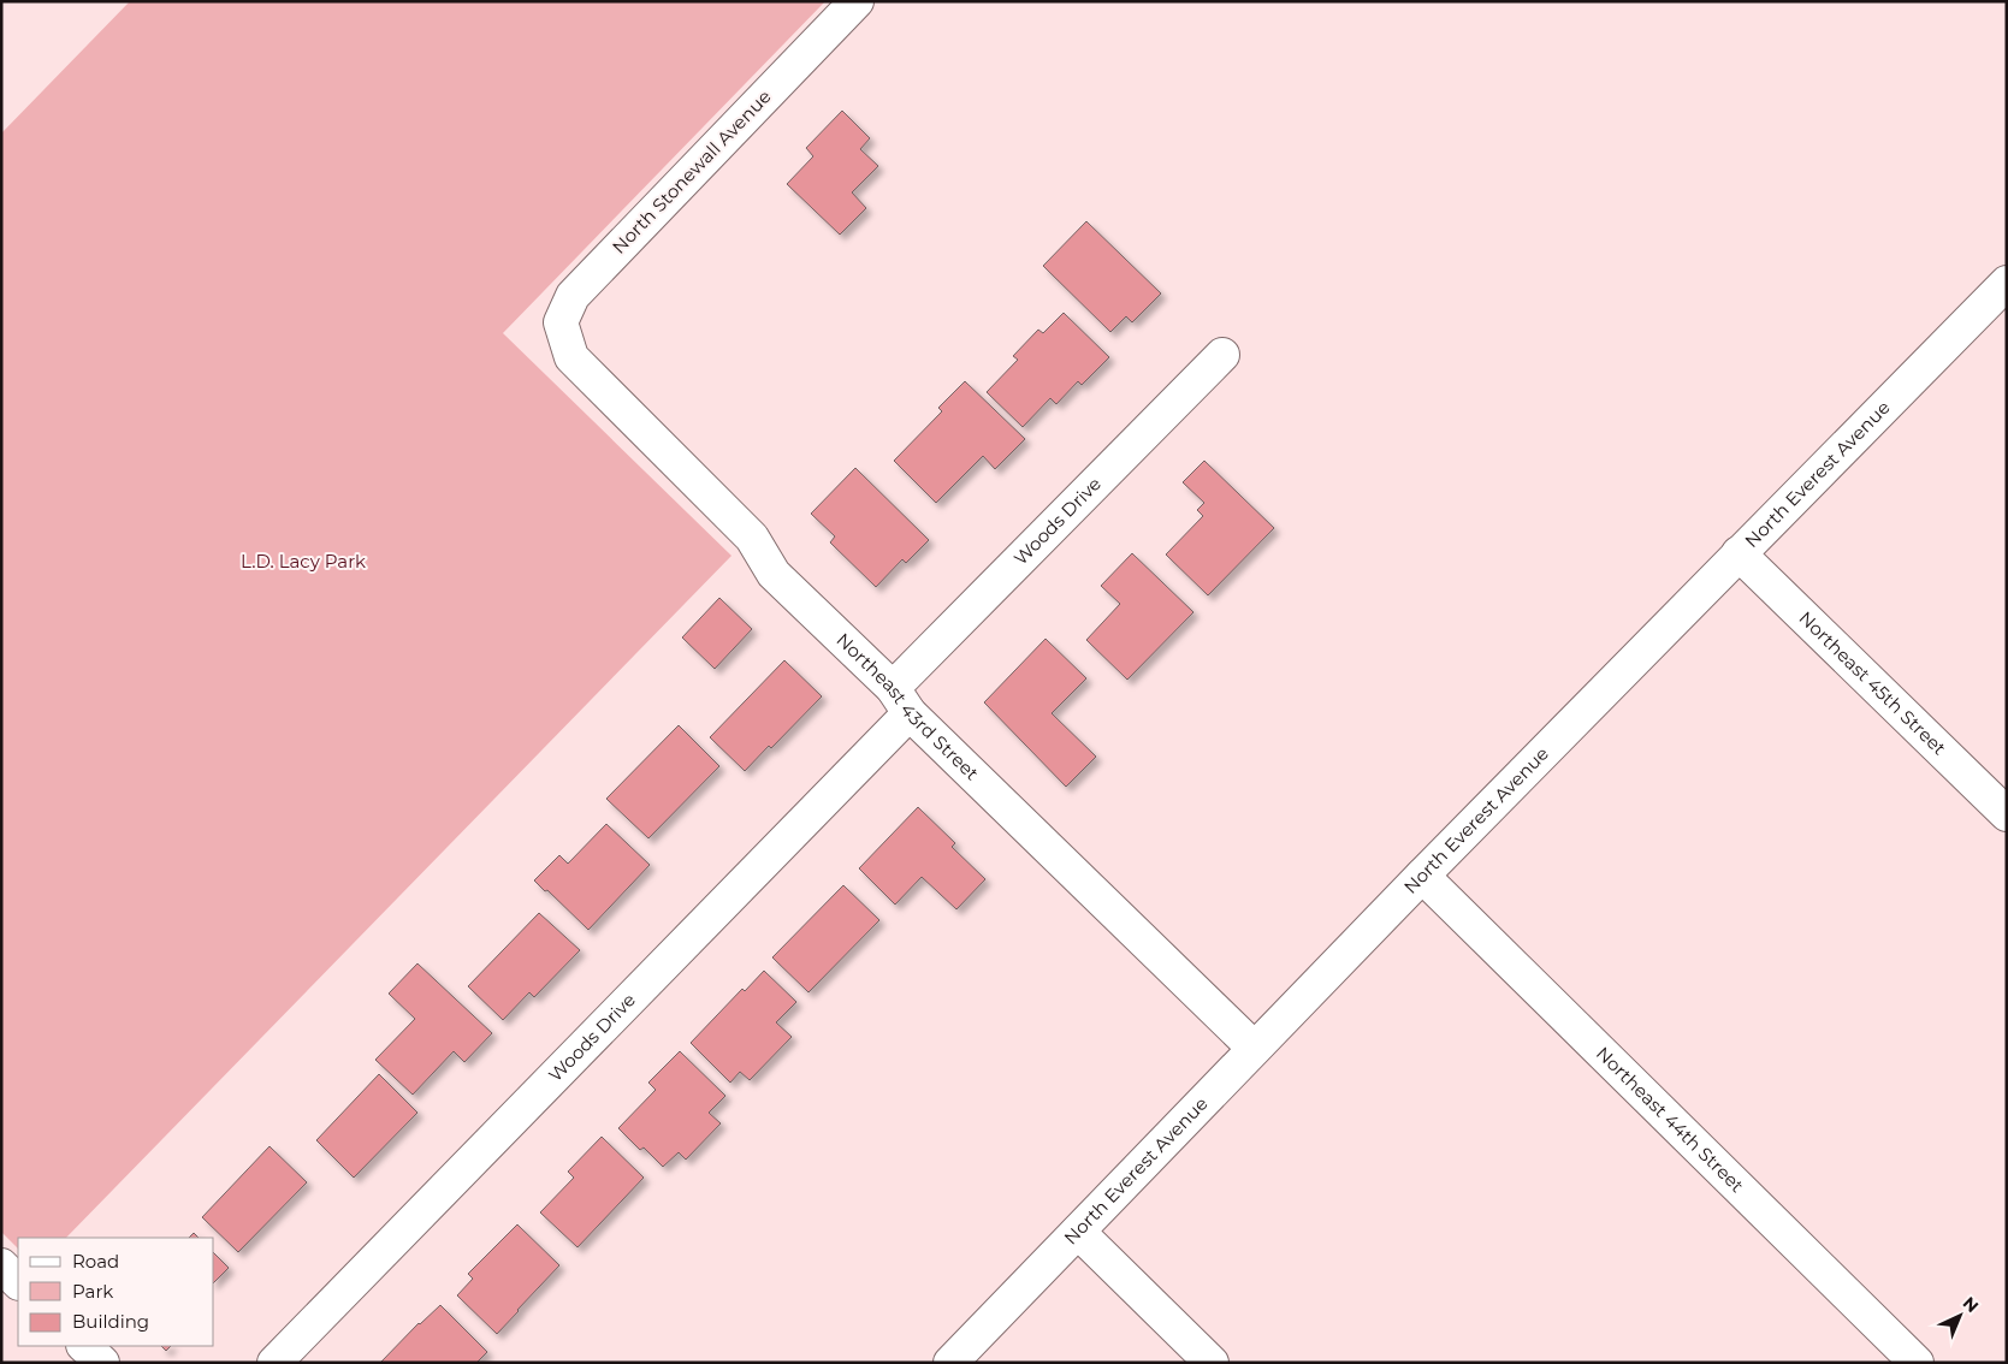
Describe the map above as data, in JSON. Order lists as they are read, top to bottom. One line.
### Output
{"streets":{"street":["North Stonewall Avenue","North Everest Avenue","Woods Drive","Northeast 45th Street","Northeast 43rd Street","Northeast 44th Street"]},"crossings":[["North Stonewall Avenue","Northeast 43rd Street"],["North Everest Avenue","Northeast 45th Street"],["North Everest Avenue","Northeast 43rd Street"],["North Everest Avenue","Northeast 44th Street"],["Woods Drive","Northeast 43rd Street"]],"parks":["L.D. Lacy Park"],"legend":["Road","Park","Building"],"north":"top right"}
